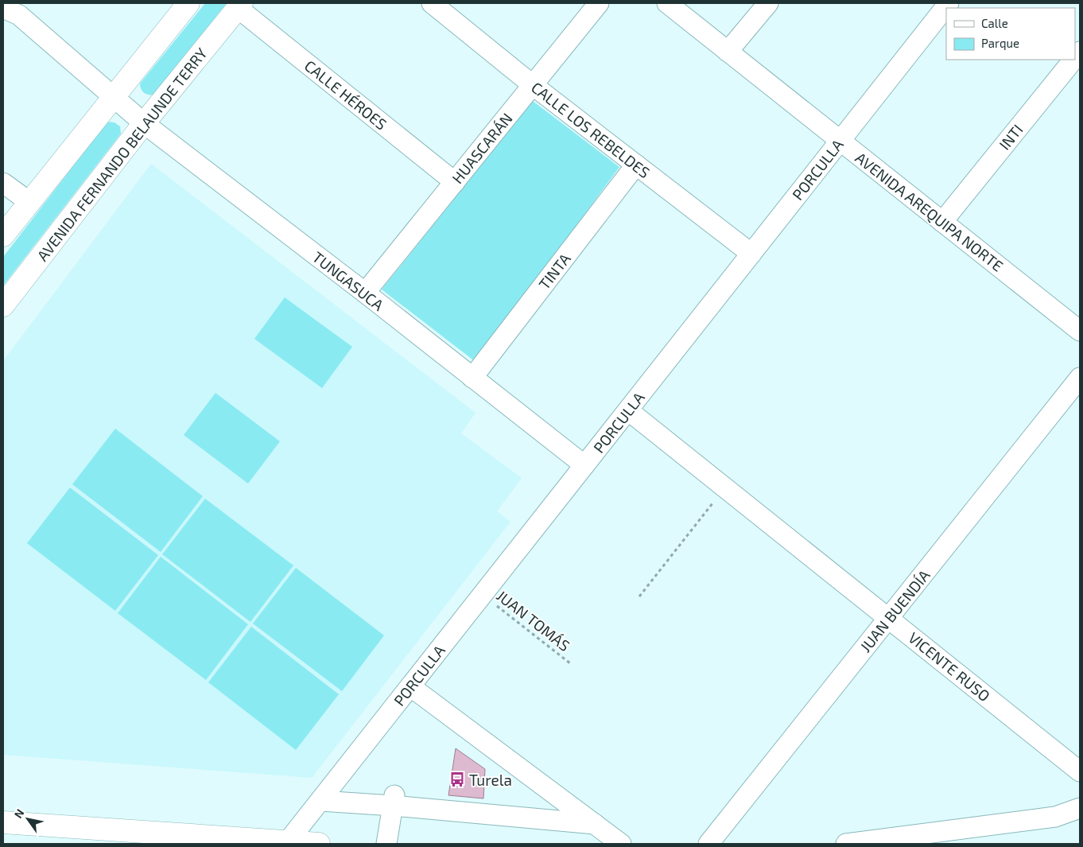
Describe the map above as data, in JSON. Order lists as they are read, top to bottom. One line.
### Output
{"streets":{"main road":["AVENIDA FERNANDO BELAUNDE TERRY"],"street":["CALLE HÉROES","CALLE LOS REBELDES","INTI","HUASCARÁN","PORCULLA","AVENIDA AREQUIPA NORTE","TINTA","TUNGASUCA","JUAN BUENDÍA","VICENTE RUSO"],"path":["JUAN TOMÁS"]},"crossings":[["CALLE HÉROES","HUASCARÁN"],["CALLE HÉROES","AVENIDA FERNANDO BELAUNDE TERRY"],["CALLE LOS REBELDES","HUASCARÁN"],["CALLE LOS REBELDES","PORCULLA"],["CALLE LOS REBELDES","TINTA"],["INTI","AVENIDA AREQUIPA NORTE"],["HUASCARÁN","TUNGASUCA"],["AVENIDA FERNANDO BELAUNDE TERRY","TUNGASUCA"],["PORCULLA","AVENIDA AREQUIPA NORTE"],["PORCULLA","TUNGASUCA"],["PORCULLA","JUAN TOMÁS"],["PORCULLA","VICENTE RUSO"],["TINTA","TUNGASUCA"],["JUAN BUENDÍA","VICENTE RUSO"]],"places":{"bus stop":["Turela"]},"legend":["Calle","Parque"],"north":"top left"}
